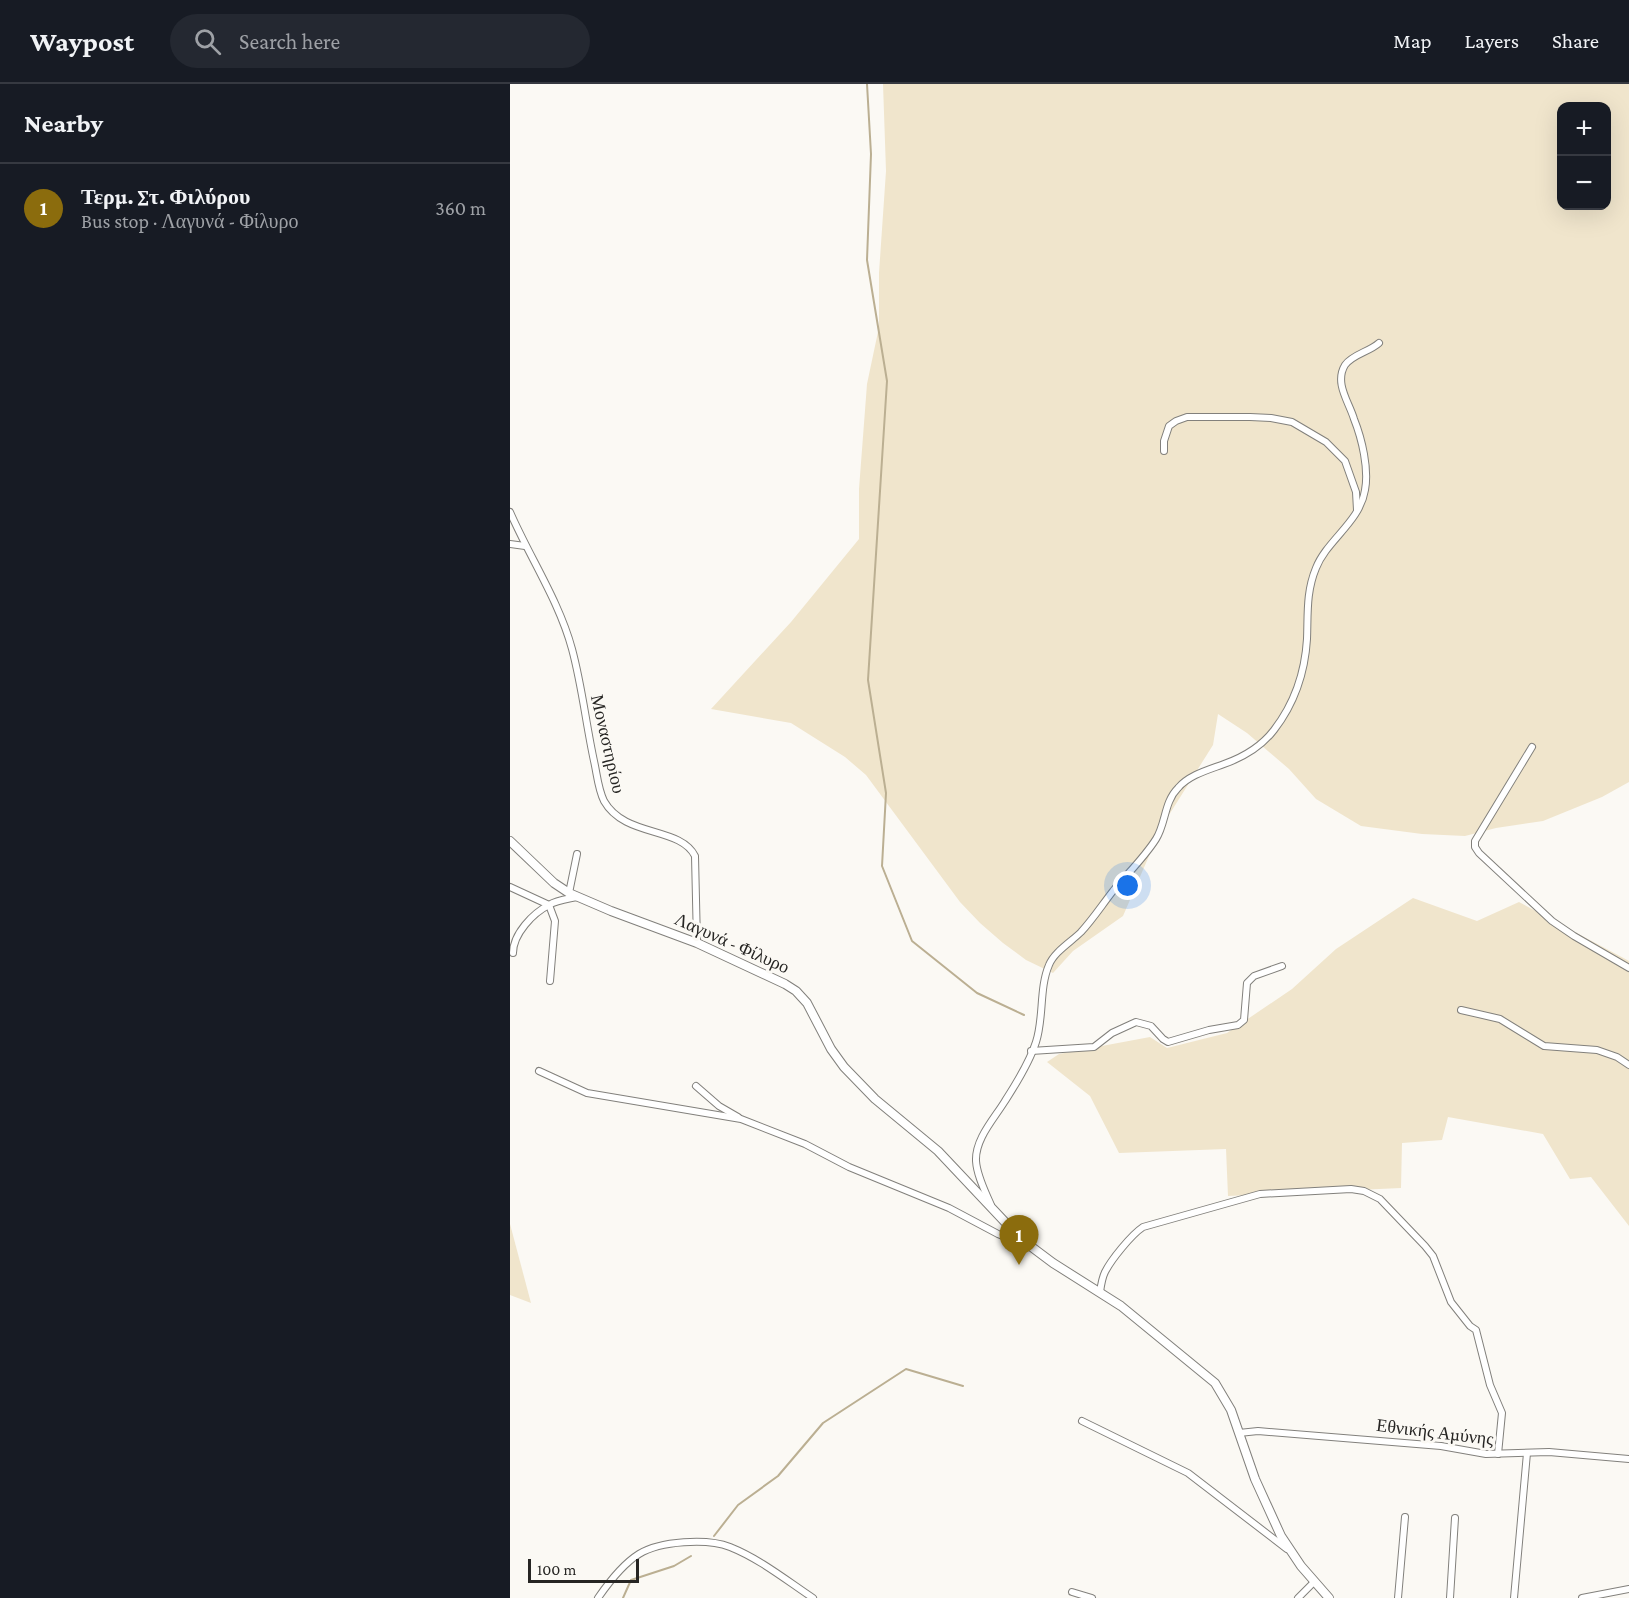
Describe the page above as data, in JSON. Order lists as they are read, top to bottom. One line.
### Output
{"streets":{"street":["Μοναστηρίου","Λαγυνά - Φίλυρο","Εθνικής Αμύνης"]},"crossings":[["Μοναστηρίου","Λαγυνά - Φίλυρο"],["Λαγυνά - Φίλυρο","Εθνικής Αμύνης"]],"scale_bar":"100 m","page":{"header":"Waypost","search":"Search here","nav":["Map","Layers","Share"],"heading":"Nearby","map_buttons":["+","−"],"list":[{"mark":"1","name":"Τερμ. Στ. Φιλύρου","note":"Bus stop · Λαγυνά - Φίλυρο","value":"360 m"}],"pins":"1","scale":"100 m"}}
